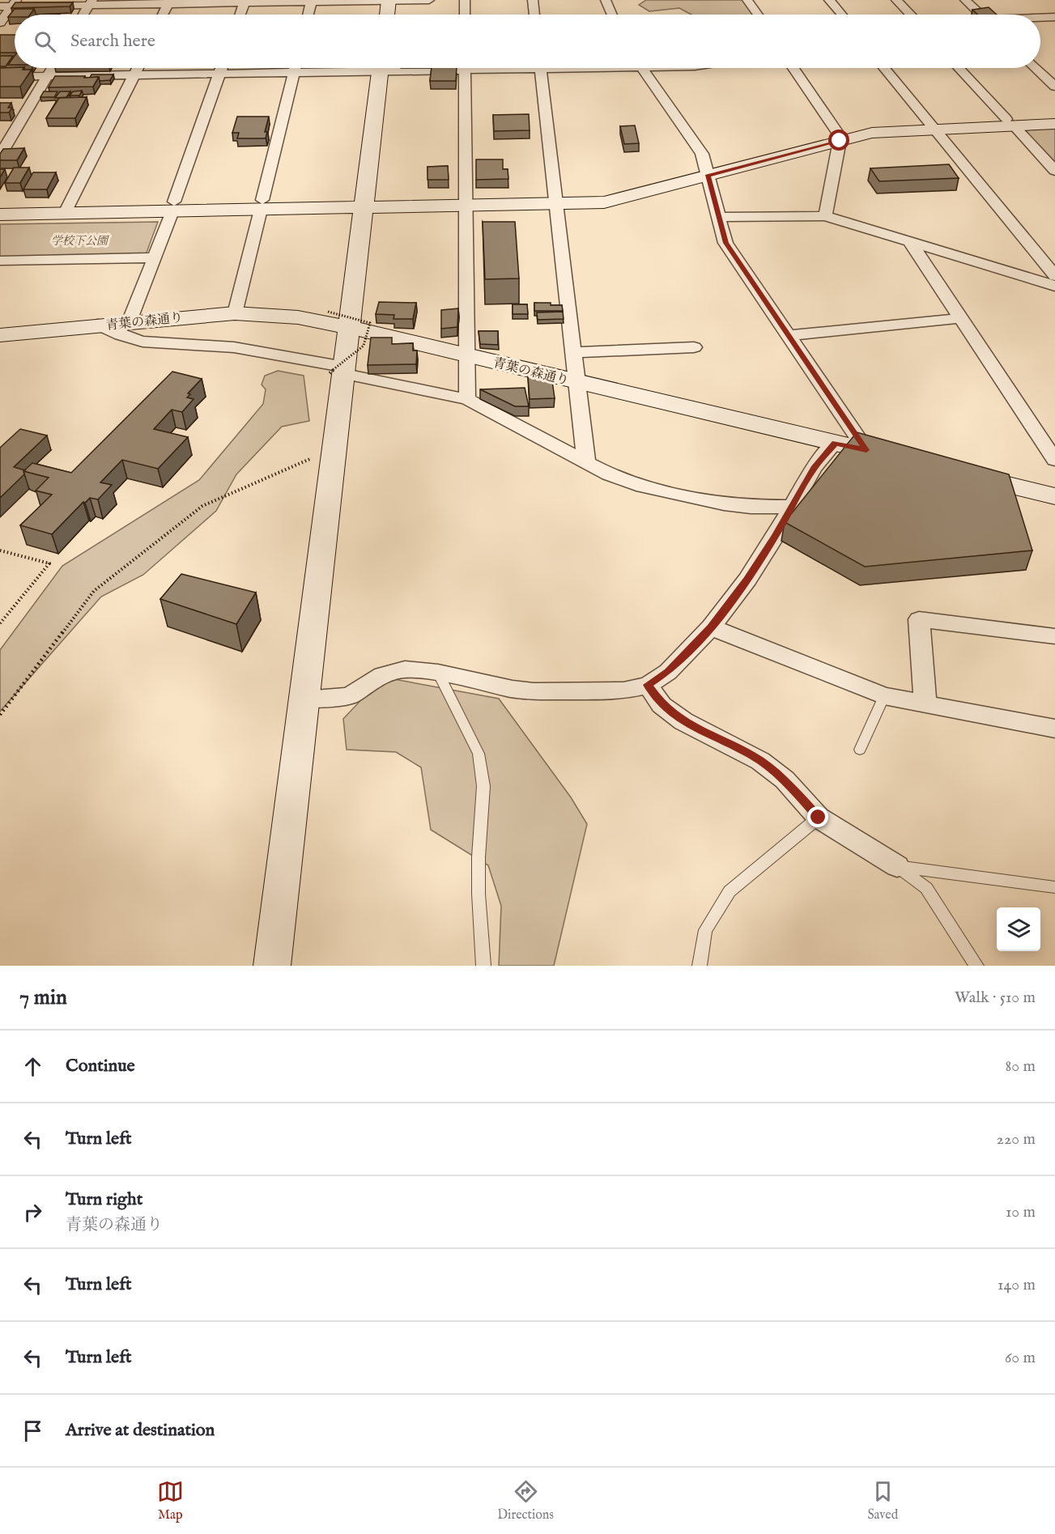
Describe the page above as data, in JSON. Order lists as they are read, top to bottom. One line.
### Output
{"streets":{"street":["青葉の森通り"]},"parks":["学校下公園"],"page":{"search":"Search here","heading":["7 min","Walk · 510 m"],"list":[["Continue","80 m"],["Turn left","220 m"],["Turn right","青葉の森通り","10 m"],["Turn left","140 m"],["Turn left","60 m"],"Arrive at destination"],"nav":["Map","Directions","Saved"]}}
